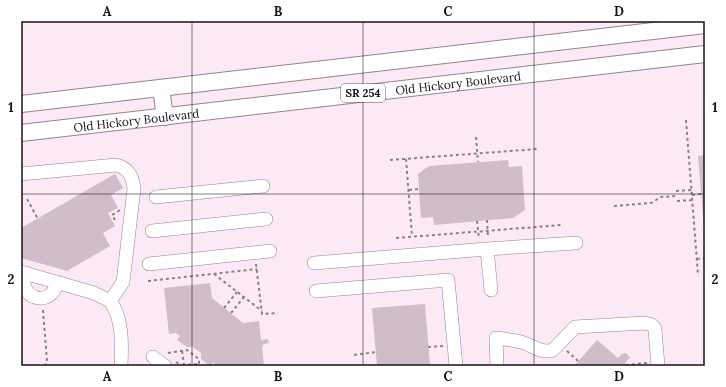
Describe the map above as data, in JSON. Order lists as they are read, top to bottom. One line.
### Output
{"streets":{"main road":["Old Hickory Boulevard","SR 254"]},"grid":{"columns":["A","B","C","D"],"rows":["1","2"]}}
